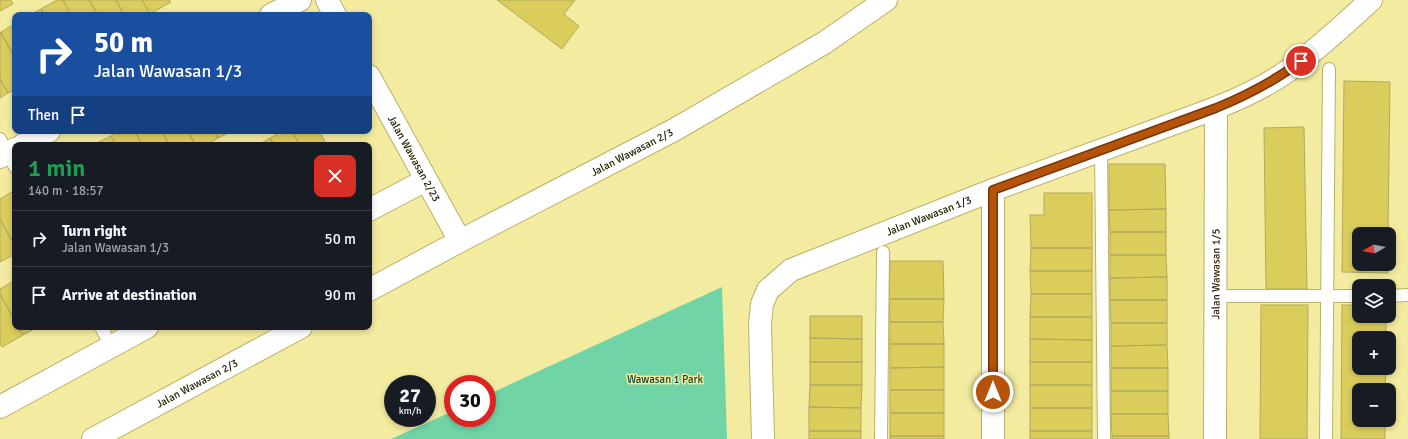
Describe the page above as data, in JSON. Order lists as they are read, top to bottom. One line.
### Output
{"streets":{"street":["Jalan Wawasan 2/3","Jalan Wawasan 2/23","Jalan Wawasan 1/3","Jalan Wawasan 1/5"]},"crossings":[["Jalan Wawasan 2/3","Jalan Wawasan 2/23"],["Jalan Wawasan 1/3","Jalan Wawasan 1/5"]],"parks":["Wawasan 1 Park"],"north":"left","page":{"turn":["50 m","Jalan Wawasan 1/3"],"then":"Then","heading":["1 min","140 m · 18:57"],"list":[{"name":"Turn right","note":"Jalan Wawasan 1/3","value":"50 m"},{"name":"Arrive at destination","value":"90 m"}],"map_buttons":["+","−"],"speed":"27 km/h","limit":"30"}}
